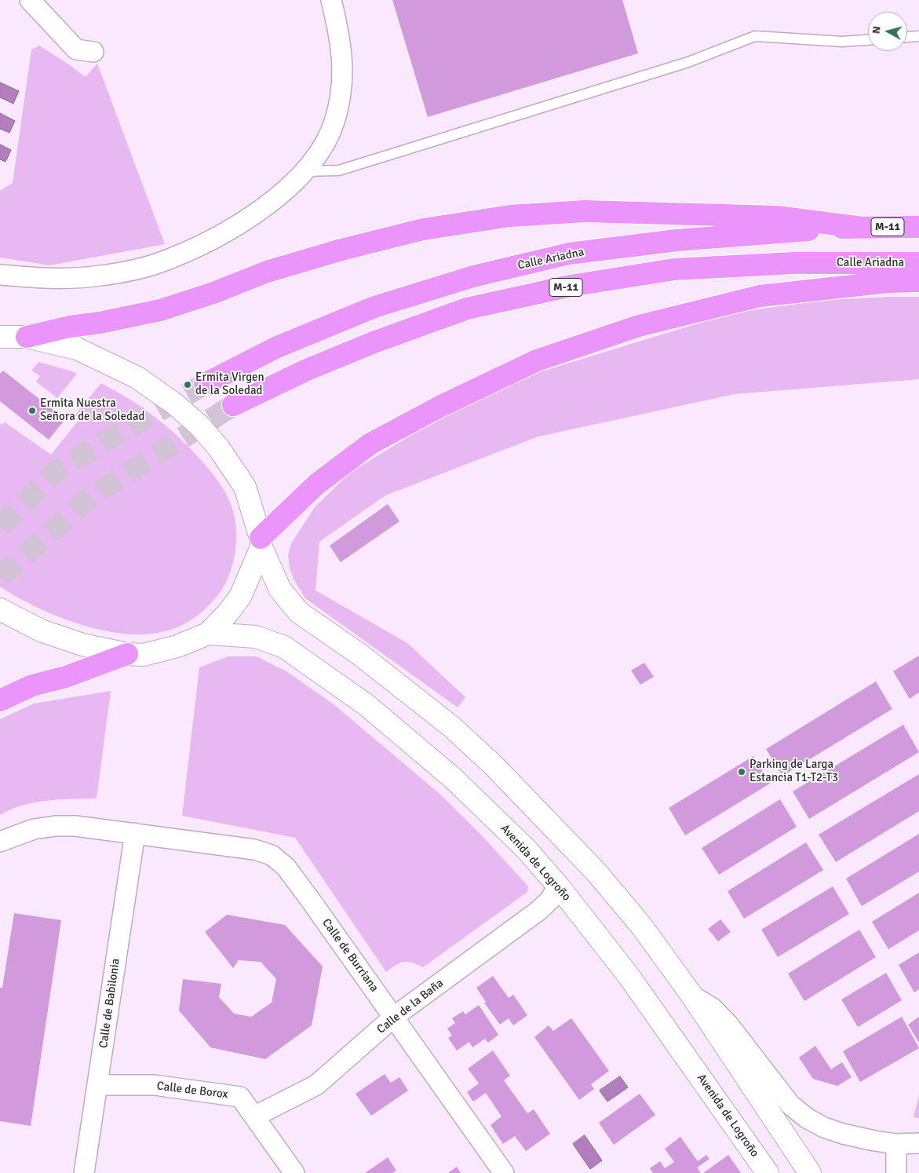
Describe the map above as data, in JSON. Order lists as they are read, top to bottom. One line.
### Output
{"streets":{"highway":["M-11","Calle Ariadna"],"main road":["Avenida de Logroño"],"street":["Calle de Burriana","Calle de Babilonia","Calle de la Baña","Calle de Borox"]},"crossings":[["Avenida de Logroño","Calle de la Baña"],["Calle de Burriana","Calle de Babilonia"],["Calle de Burriana","Calle de la Baña"],["Calle de Babilonia","Calle de Borox"],["Calle de la Baña","Calle de Borox"]],"places":["Ermita Virgen de la Soledad","Ermita Nuestra Señora de la Soledad","Parking de Larga Estancia T1-T2-T3"],"north":"left"}
